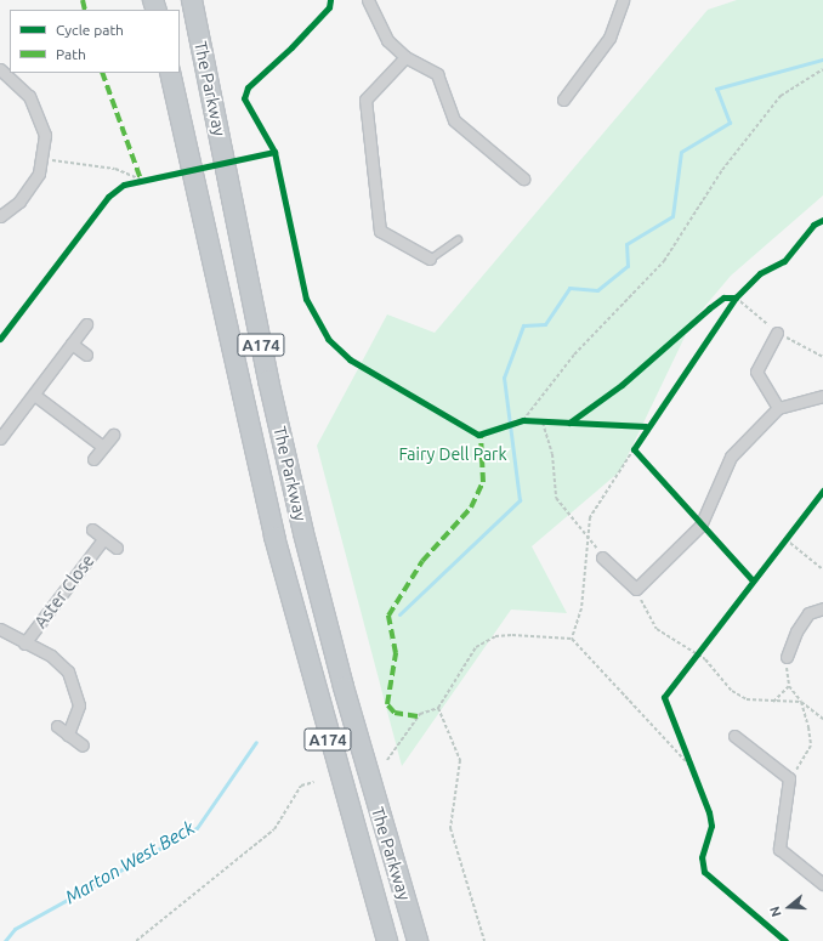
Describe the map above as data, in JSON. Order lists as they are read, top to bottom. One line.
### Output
{"streets":{"highway":["The Parkway","A174"],"street":["Aster Close"]},"water":["Marton West Beck"],"parks":["Fairy Dell Park"],"legend":["Cycle path","Path"],"north":"left"}
